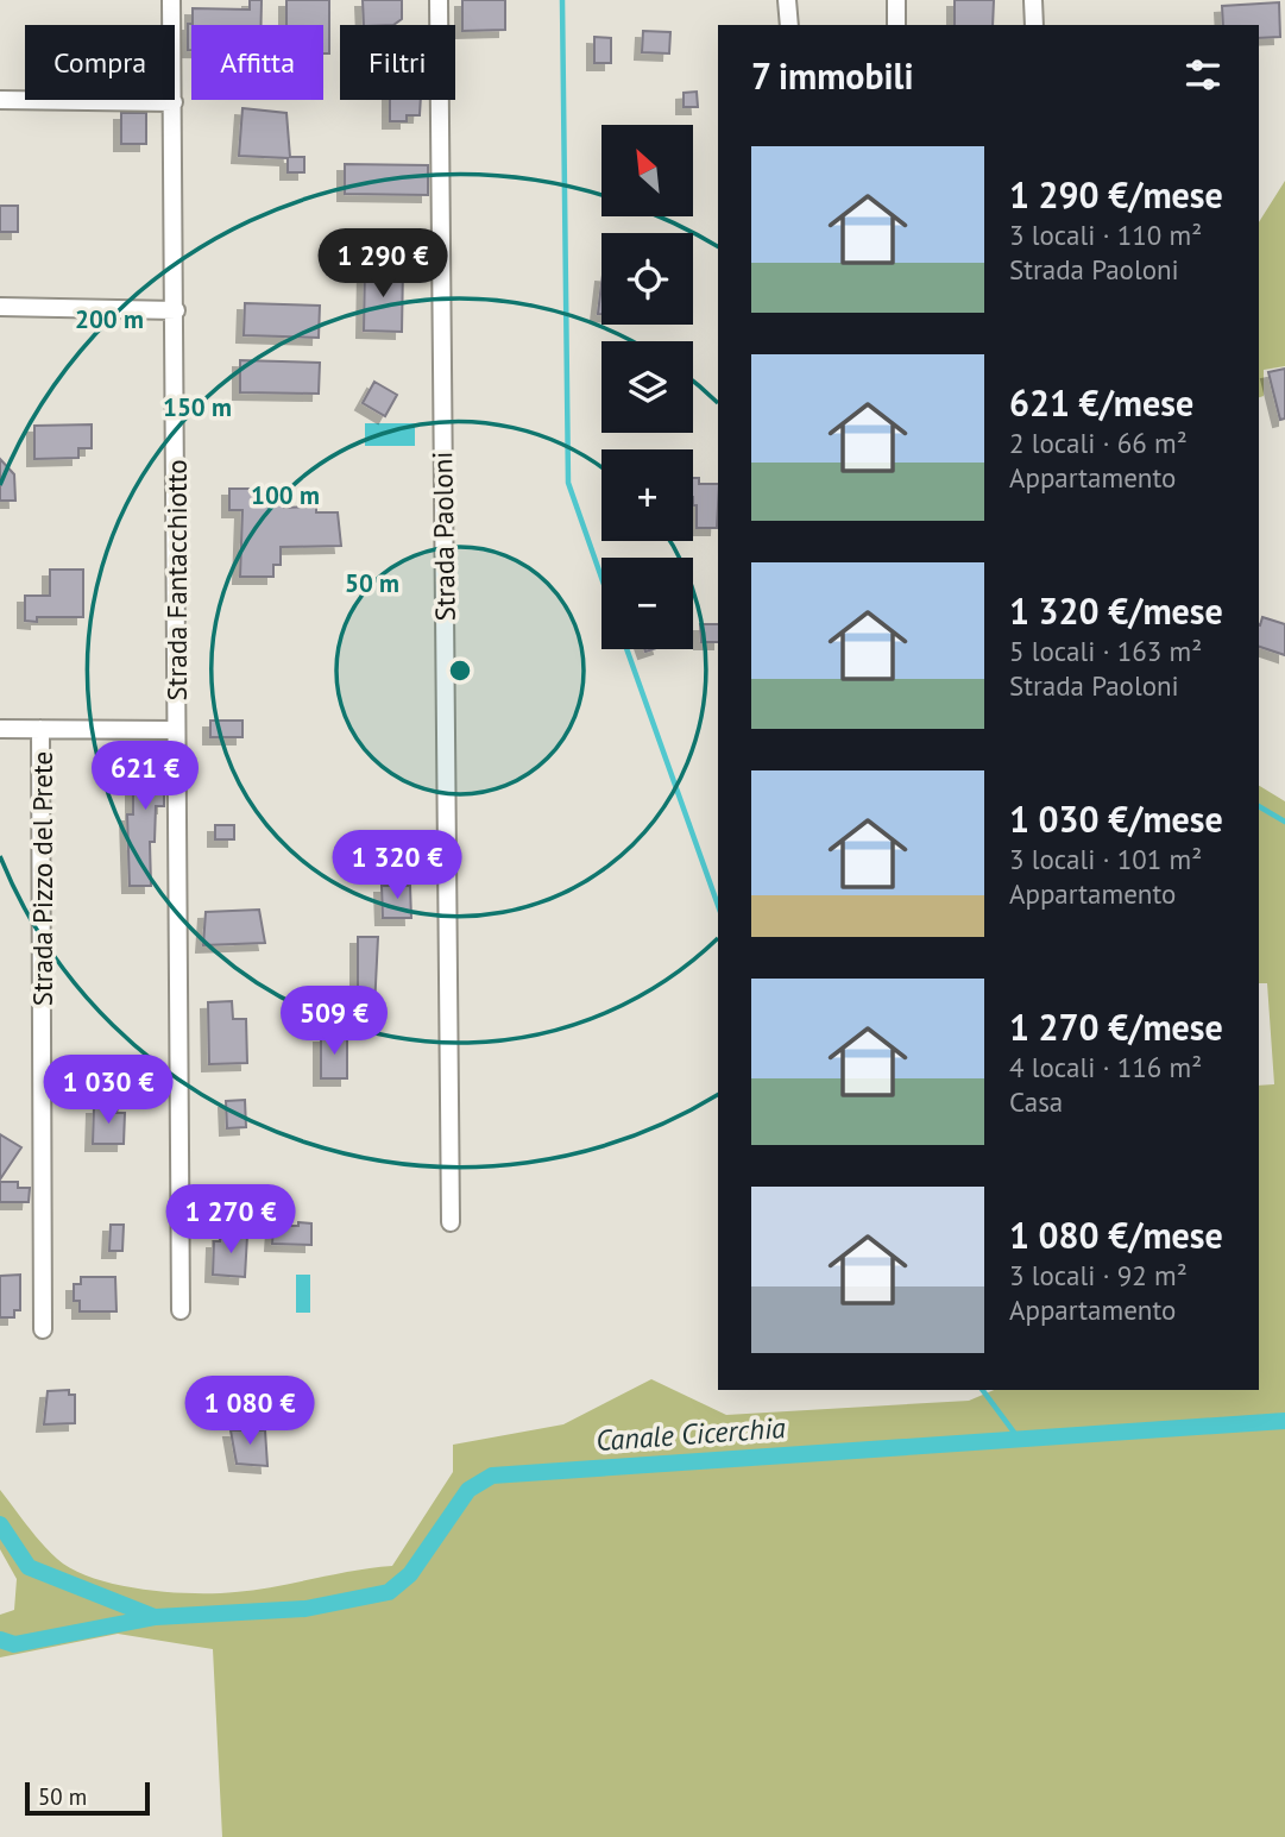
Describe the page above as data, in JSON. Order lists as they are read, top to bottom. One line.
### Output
{"streets":{"street":["Strada Paoloni","Strada Fantacchiotto","Strada Pizzo del Prete"]},"water":["Canale Cicerchia"],"scale_bar":"50 m","north":"top left","page":{"chip":["Compra","Affitta","Filtri"],"heading":"7 immobili","map_buttons":["+","−"],"list":[{"name":"1 290 €/mese","note":"3 locali · 110 m² · Strada Paoloni"},{"name":"621 €/mese","note":"2 locali · 66 m² · Appartamento"},{"name":"1 320 €/mese","note":"5 locali · 163 m² · Strada Paoloni"},{"name":"1 030 €/mese","note":"3 locali · 101 m² · Appartamento"},{"name":"1 270 €/mese","note":"4 locali · 116 m² · Casa"},{"name":"1 080 €/mese","note":"3 locali · 92 m² · Appartamento"}],"price":["1 290 €","621 €","1 320 €","509 €","1 030 €","1 270 €","1 080 €"],"scale":"50 m"},"rings":["200 m","150 m","100 m","50 m"]}
